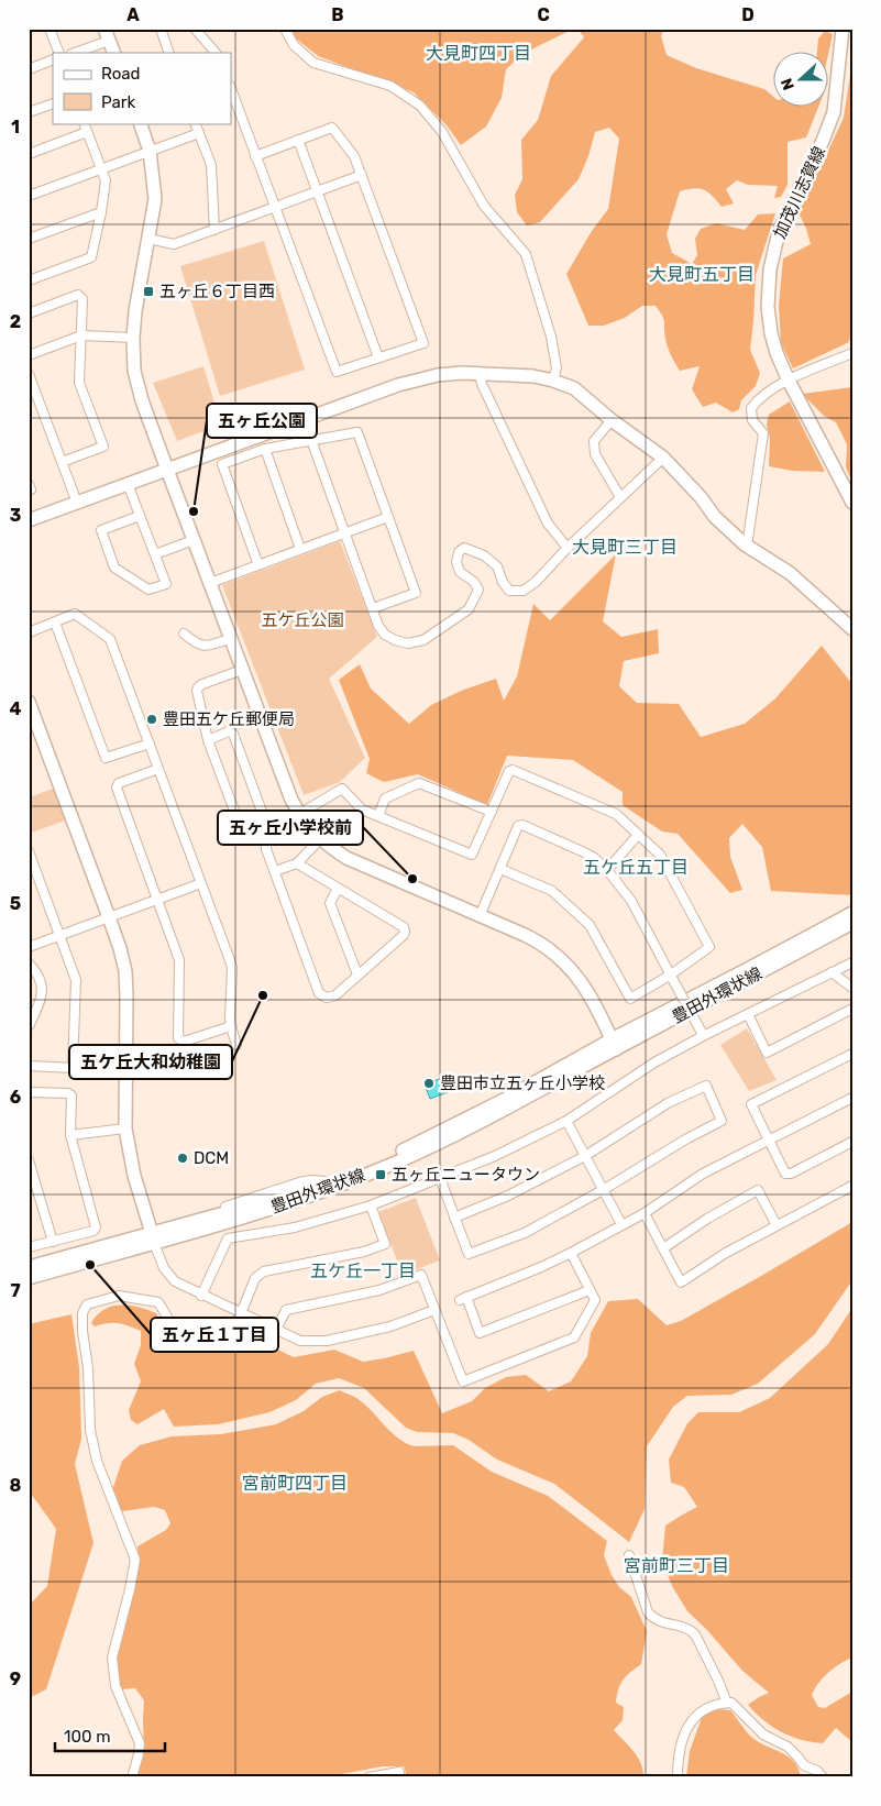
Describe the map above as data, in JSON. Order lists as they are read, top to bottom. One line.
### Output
{"streets":{"street":["加茂川志賀線","豊田外環状線"]},"districts":["大見町四丁目","大見町五丁目","大見町三丁目","五ケ丘五丁目","五ケ丘一丁目","宮前町四丁目","宮前町三丁目"],"parks":["五ケ丘公園"],"places":{"transit":["五ヶ丘６丁目西","五ヶ丘ニュータウン"],"other":["五ヶ丘公園","豊田五ケ丘郵便局","五ヶ丘小学校前","五ケ丘大和幼稚園","豊田市立五ヶ丘小学校","DCM","五ヶ丘１丁目"]},"legend":["Road","Park"],"scale_bar":"100 m","north":"left","grid":{"columns":["A","B","C","D"],"rows":["1","2","3","4","5","6","7","8","9"]}}
